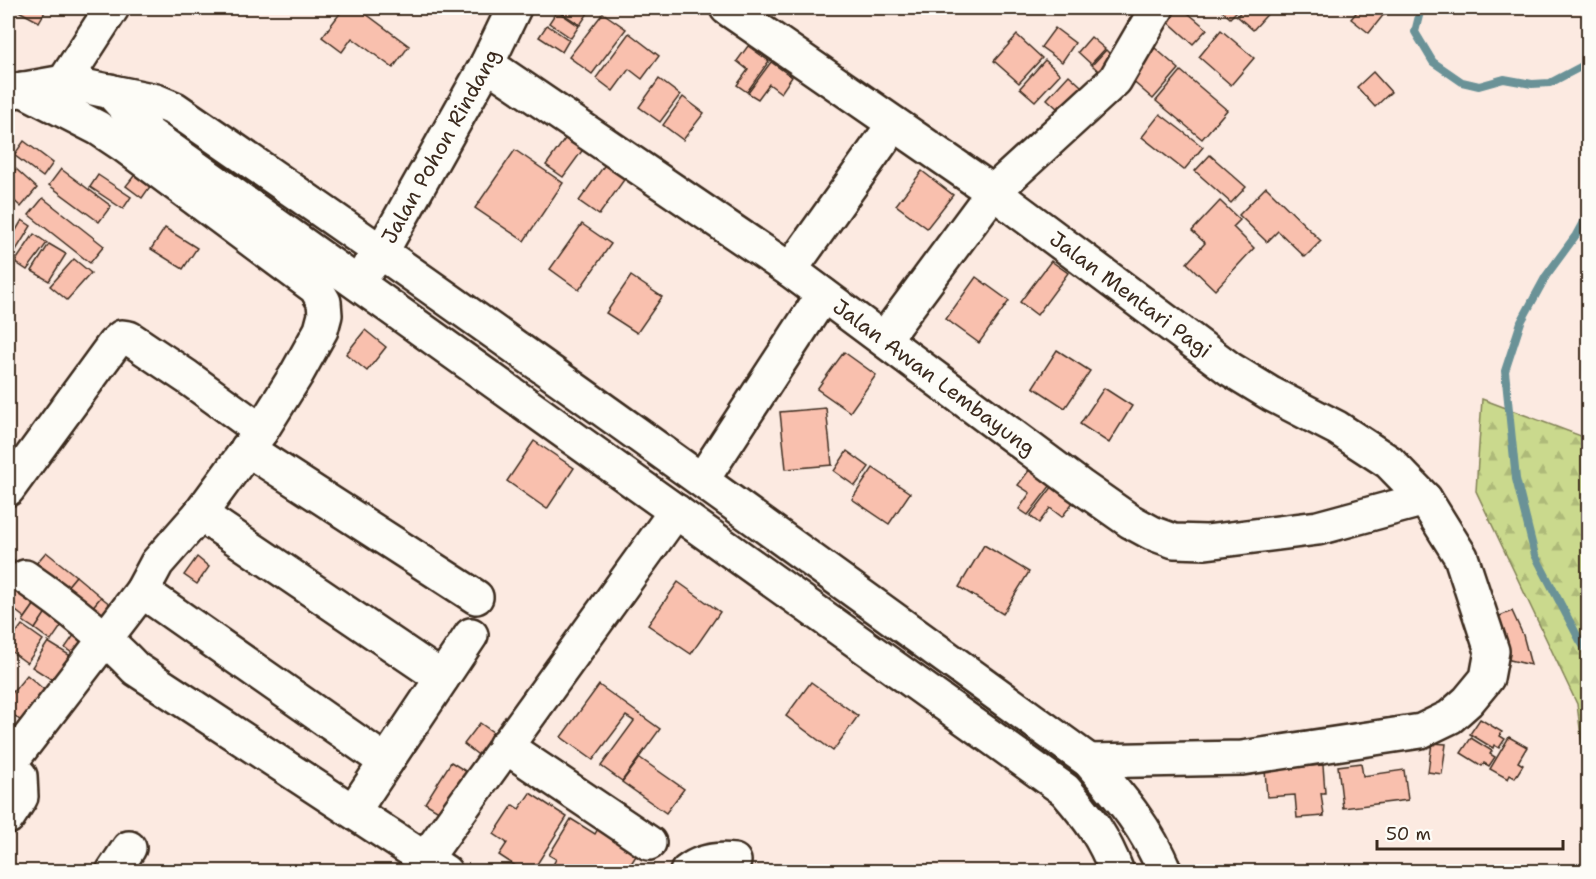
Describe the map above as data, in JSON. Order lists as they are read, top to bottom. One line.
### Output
{"streets":{"street":["Jalan Pohon Rindang","Jalan Mentari Pagi","Jalan Awan Lembayung"]},"crossings":[["Jalan Pohon Rindang","Jalan Awan Lembayung"],["Jalan Mentari Pagi","Jalan Awan Lembayung"]],"scale_bar":"50 m"}
